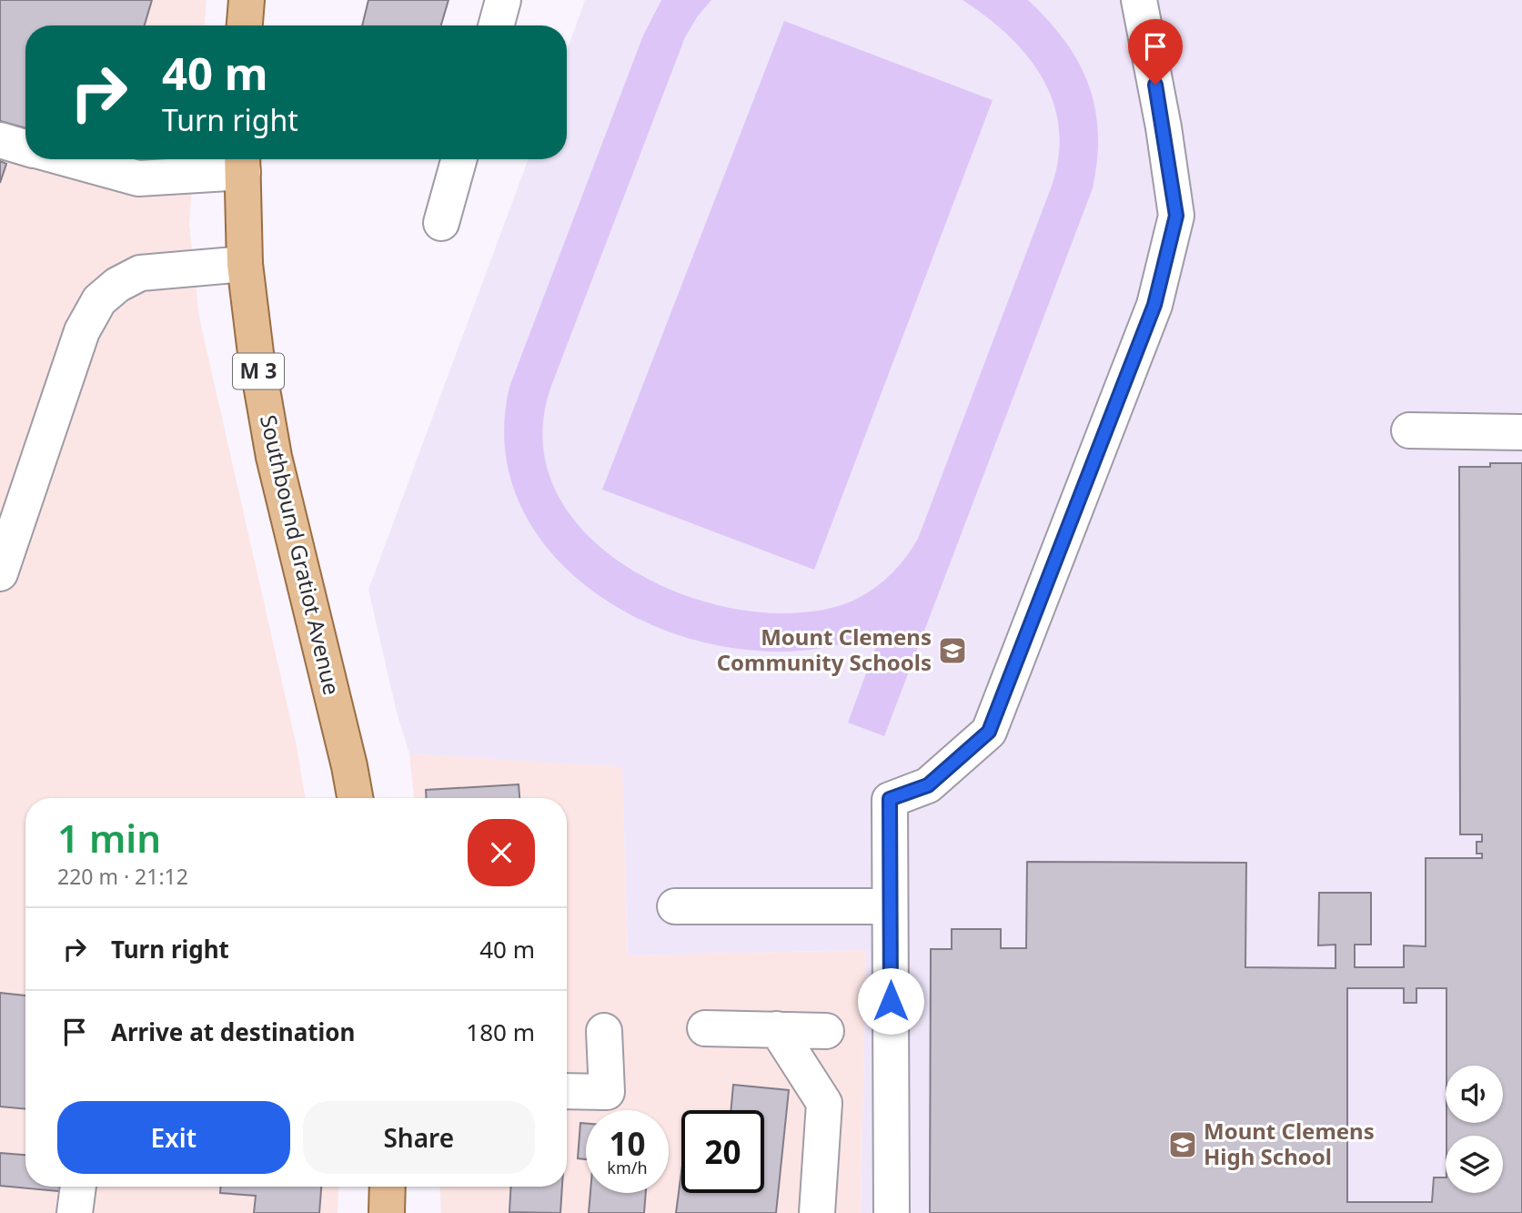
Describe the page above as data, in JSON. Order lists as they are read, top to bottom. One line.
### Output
{"streets":{"main road":["M 3","Southbound Gratiot Avenue"]},"places":{"school or university":["Mount Clemens Community Schools","Mount Clemens High School"]},"page":{"turn":["40 m","Turn right"],"heading":["1 min","220 m · 21:12"],"list":[{"name":"Turn right","value":"40 m"},{"name":"Arrive at destination","value":"180 m"}],"buttons":["Exit","Share"],"speed":"10 km/h","limit":"20"}}
